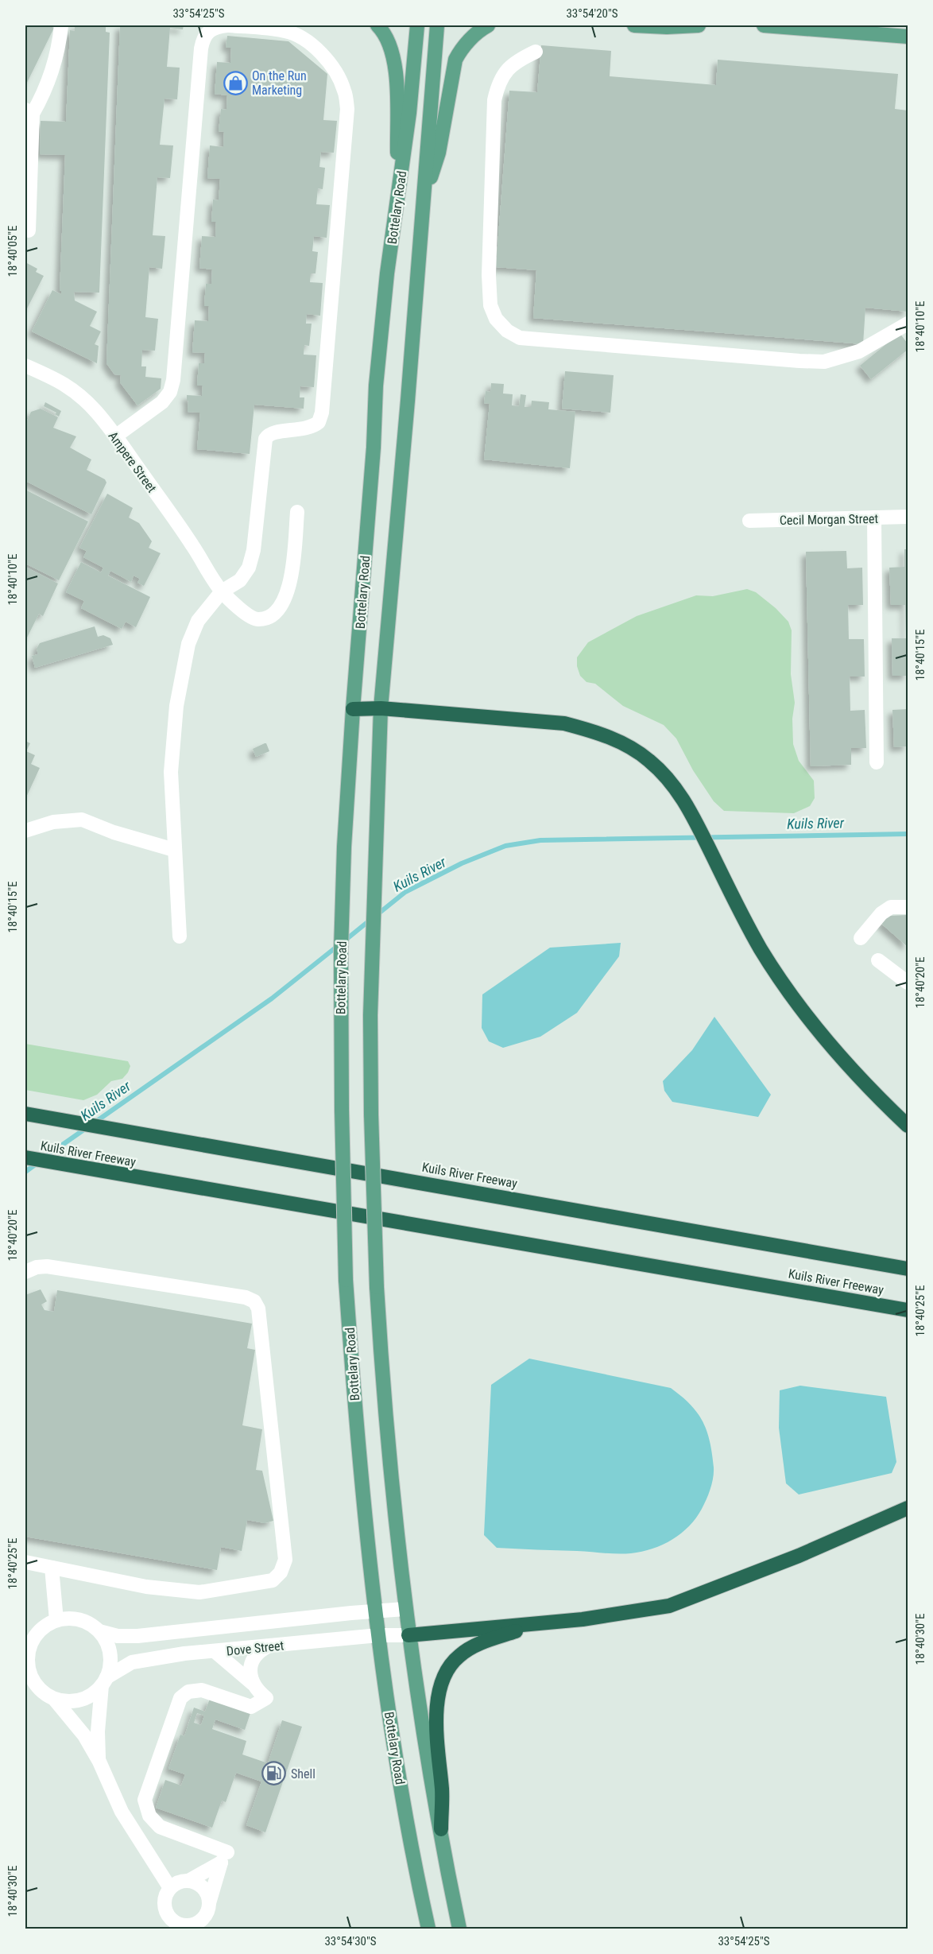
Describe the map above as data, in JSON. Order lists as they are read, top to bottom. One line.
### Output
{"streets":{"highway":["Kuils River Freeway"],"main road":["Bottelary Road"],"street":["Ampere Street","Cecil Morgan Street","Dove Street"]},"crossings":[["Bottelary Road","Dove Street"]],"water":["Kuils River"],"places":{"shop":["On the Run Marketing"],"fuel station":["Shell"]},"coordinates":["33°54'25\"S","33°54'20\"S","18°40'05\"E","18°40'10\"E","18°40'15\"E","18°40'20\"E","18°40'25\"E","18°40'30\"E","33°54'30\"S"]}
